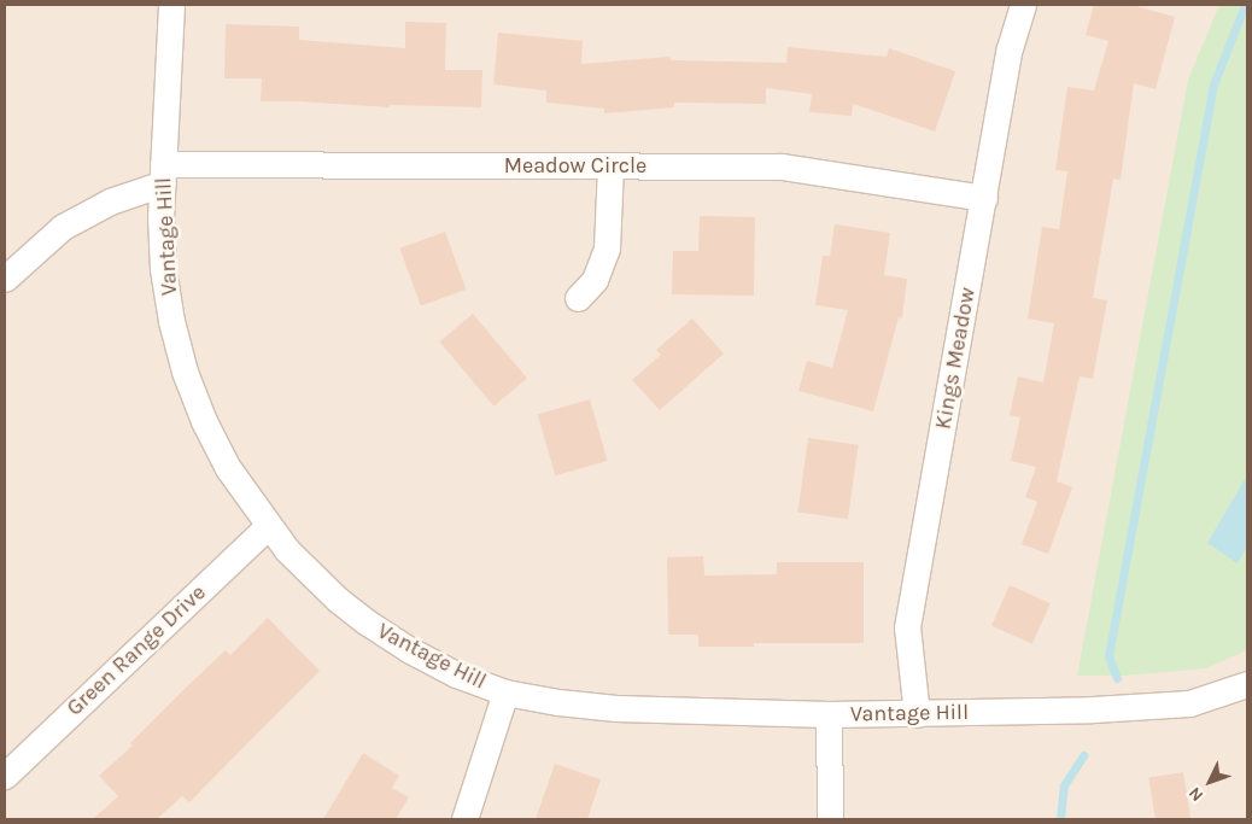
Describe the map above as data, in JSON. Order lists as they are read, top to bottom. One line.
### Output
{"streets":{"street":["Meadow Circle","Vantage Hill","Kings Meadow","Green Range Drive"]},"crossings":[["Meadow Circle","Vantage Hill"],["Meadow Circle","Kings Meadow"],["Vantage Hill","Kings Meadow"],["Vantage Hill","Green Range Drive"]],"north":"bottom left"}
